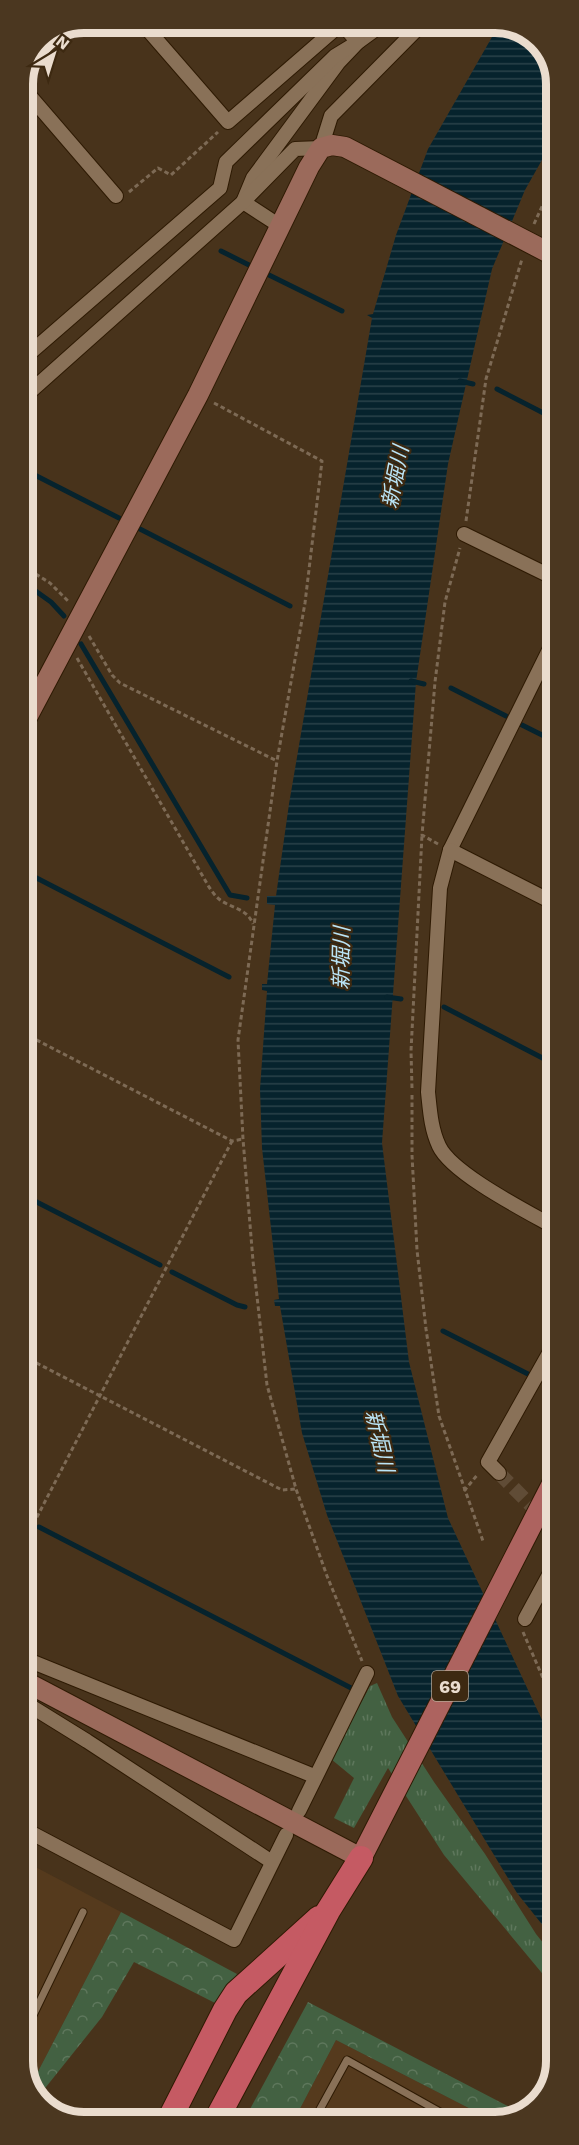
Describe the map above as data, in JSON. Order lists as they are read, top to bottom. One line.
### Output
{"streets":{"highway":["69"]},"water":["新堀川"],"north":"top right"}
